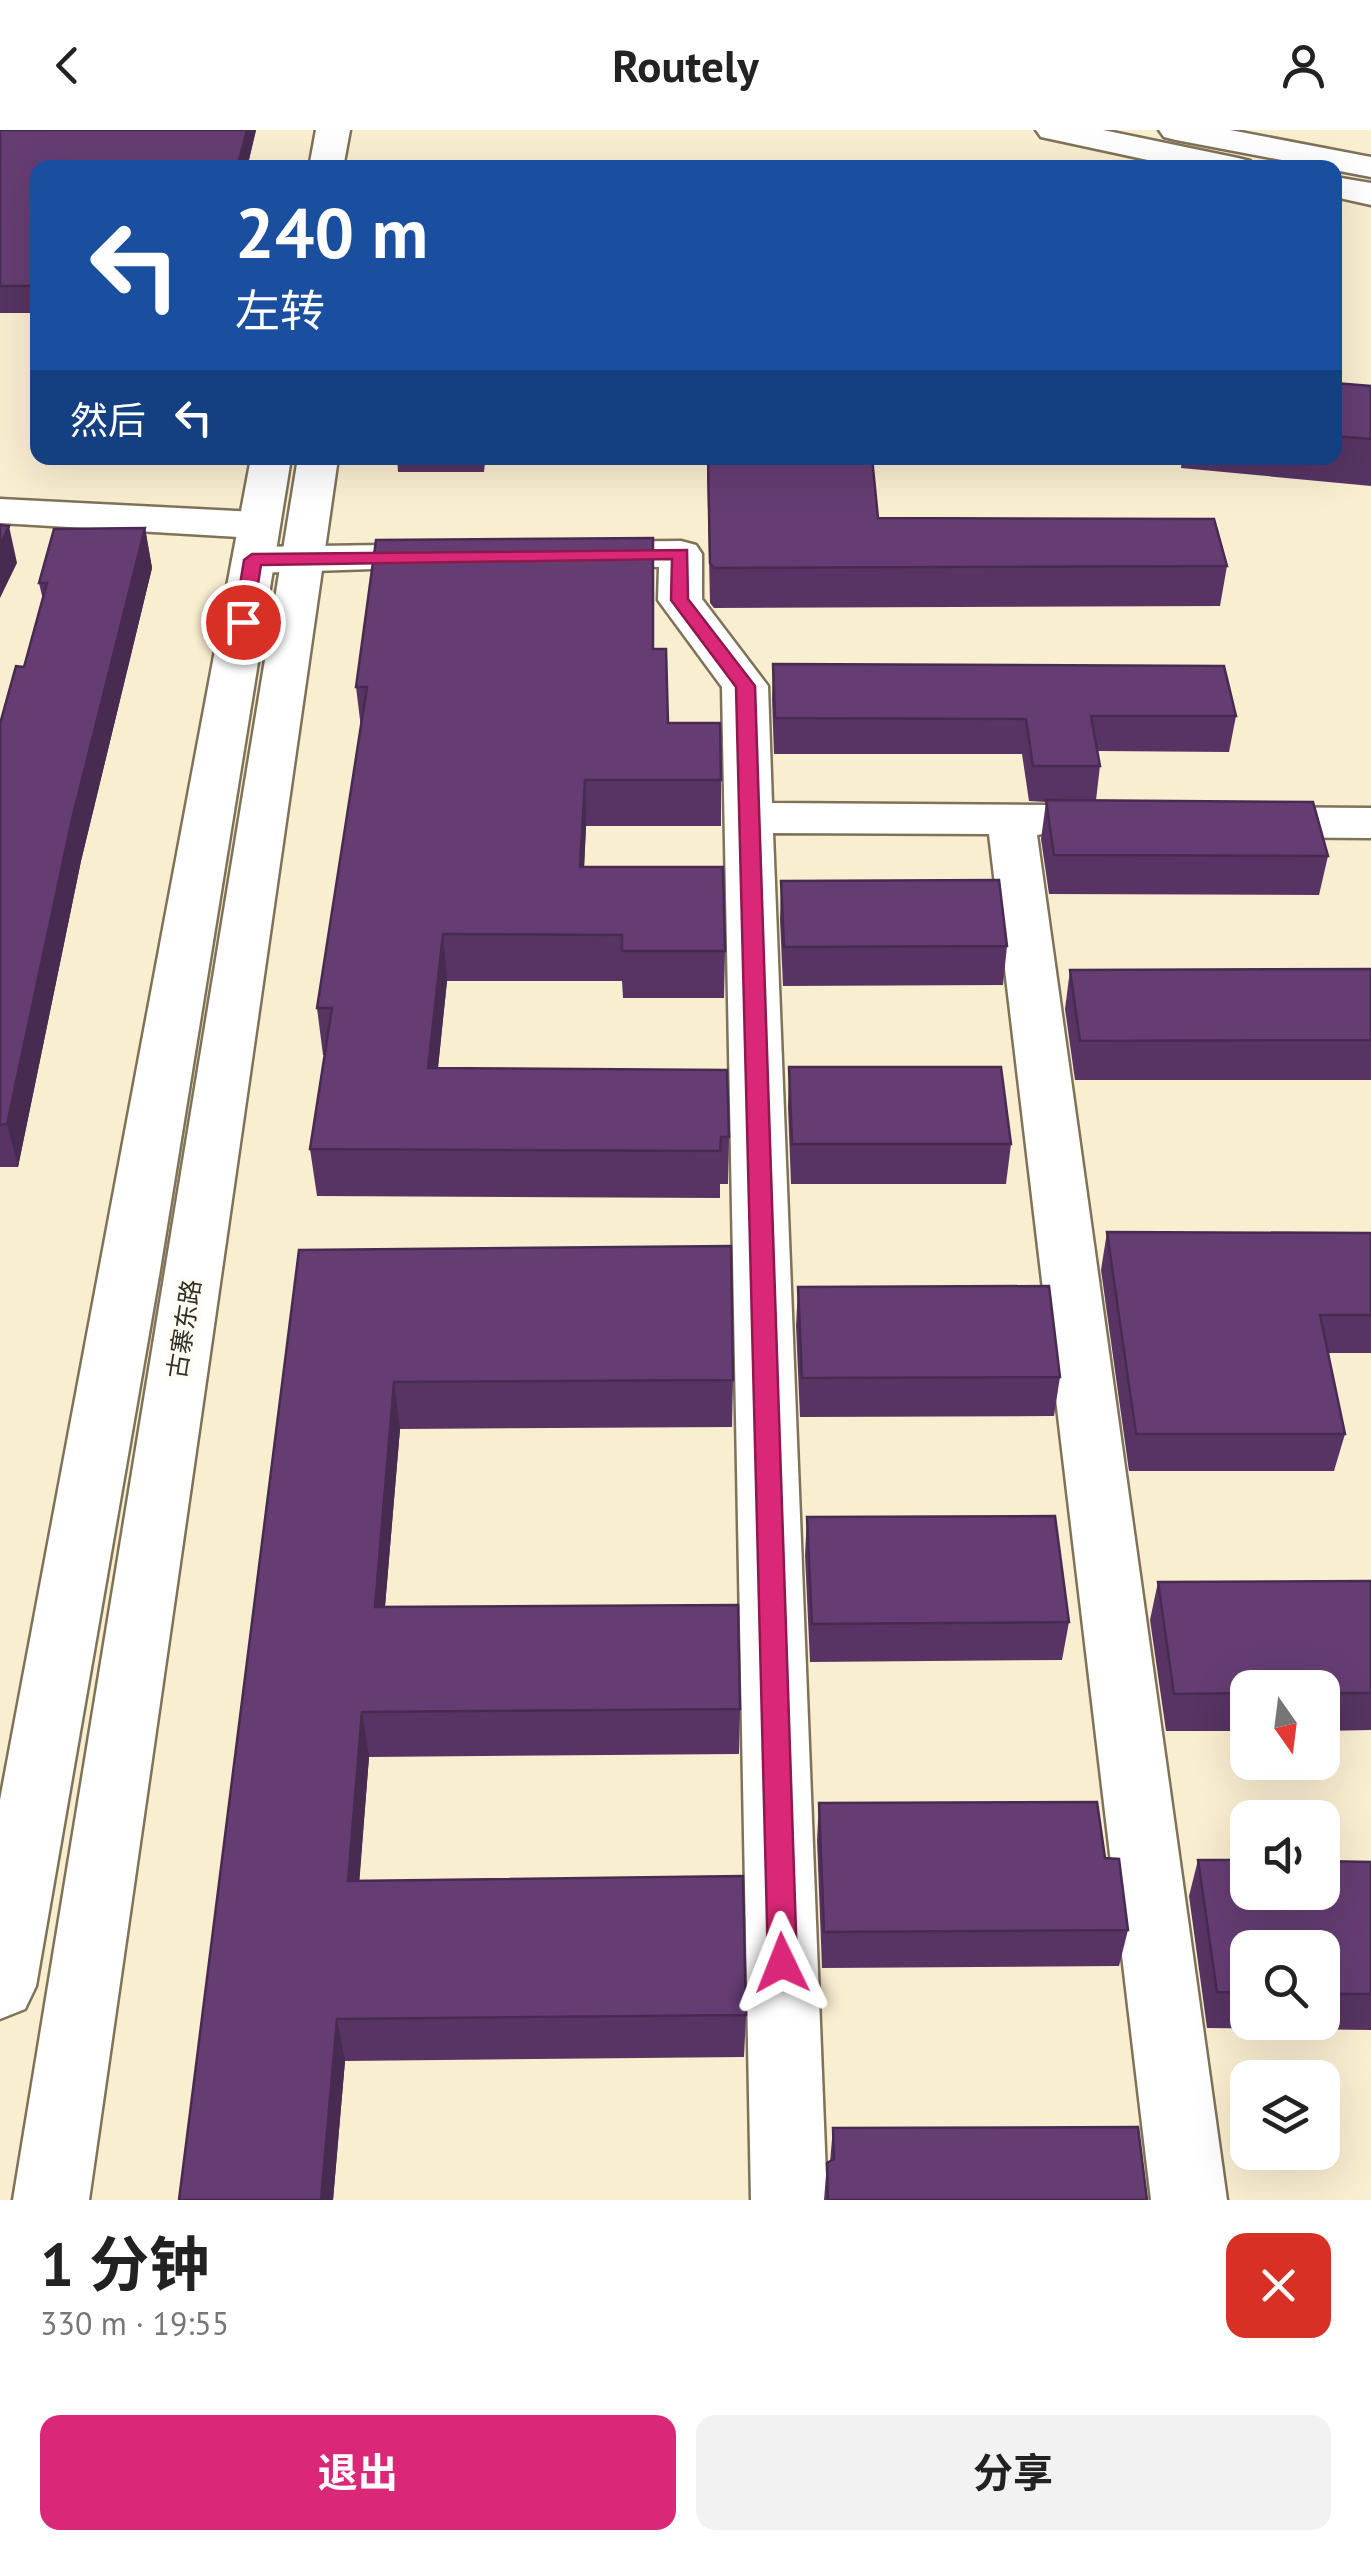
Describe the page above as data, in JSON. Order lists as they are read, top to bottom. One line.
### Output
{"streets":{"street":["古寨东路"]},"north":"bottom","page":{"header":"Routely","turn":["240 m","左转"],"then":"然后","heading":["1 分钟","330 m · 19:55"],"buttons":["退出","分享"]}}
